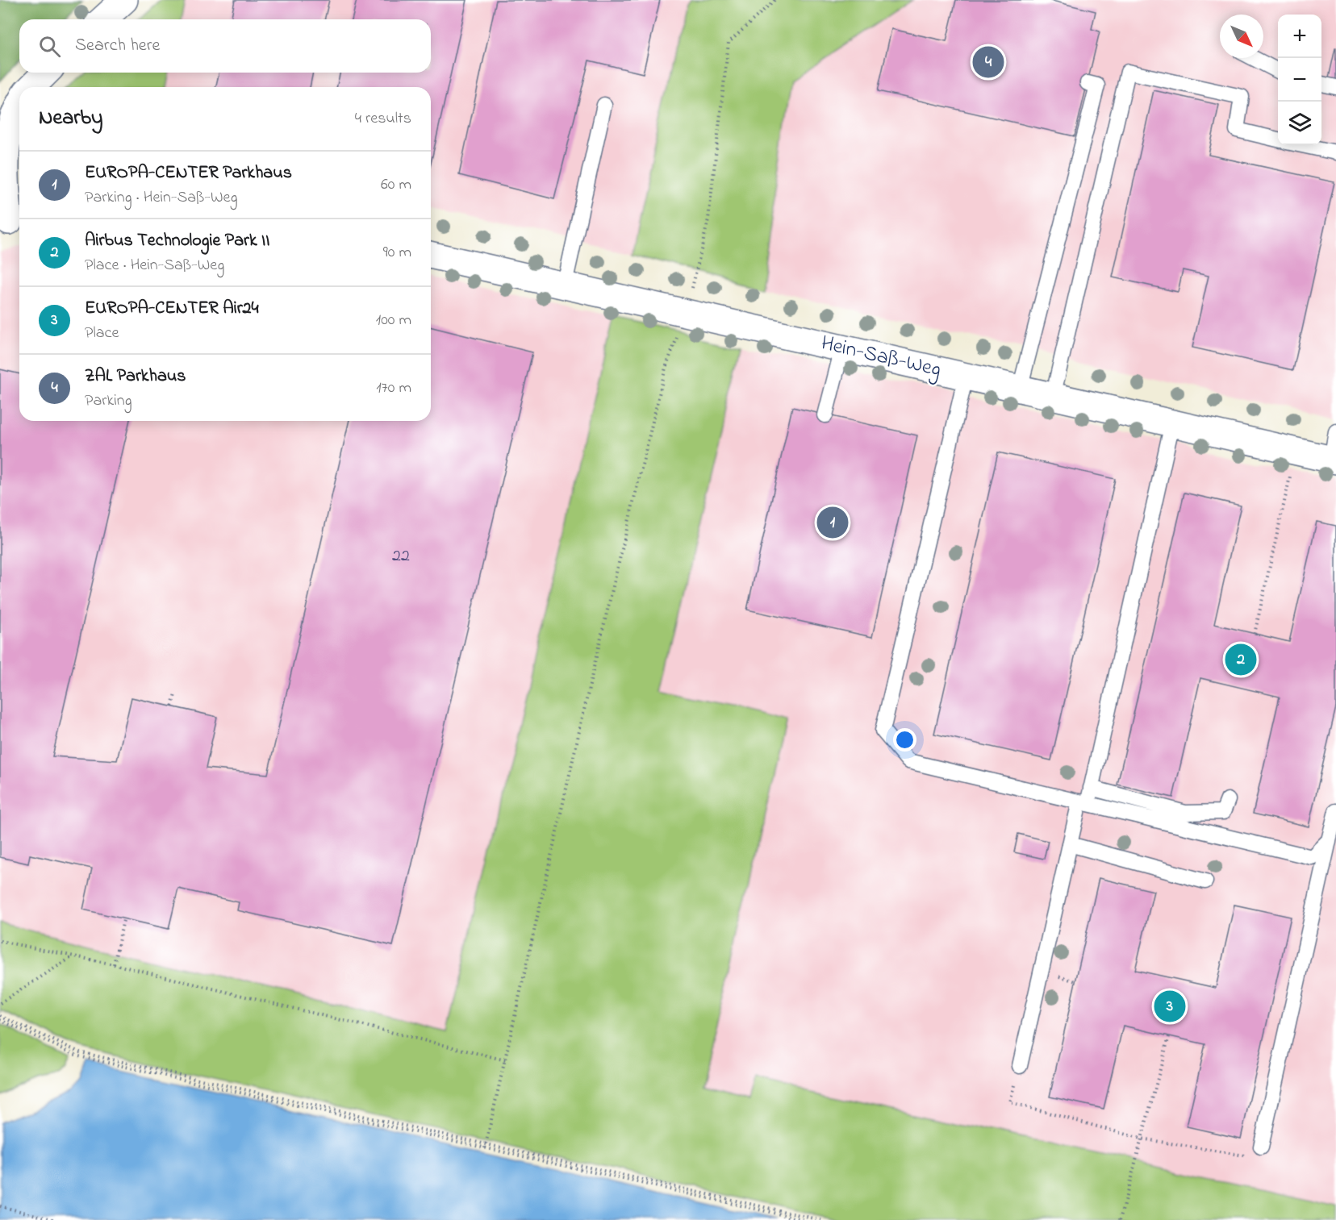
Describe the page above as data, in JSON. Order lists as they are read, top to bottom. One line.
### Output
{"streets":{"street":["Hein-Saß-Weg"]},"house_numbers":["22"],"north":"bottom right","page":{"map_buttons":["+","−"],"search":"Search here","pins":["4","1","2","3"],"heading":["Nearby","4 results"],"list":[{"mark":"1","name":"EUROPA-CENTER Parkhaus","note":"Parking · Hein-Saß-Weg","value":"60 m"},{"mark":"2","name":"Airbus Technologie Park II","note":"Place · Hein-Saß-Weg","value":"90 m"},{"mark":"3","name":"EUROPA-CENTER Air24","note":"Place","value":"100 m"},{"mark":"4","name":"ZAL Parkhaus","note":"Parking","value":"170 m"}]}}
